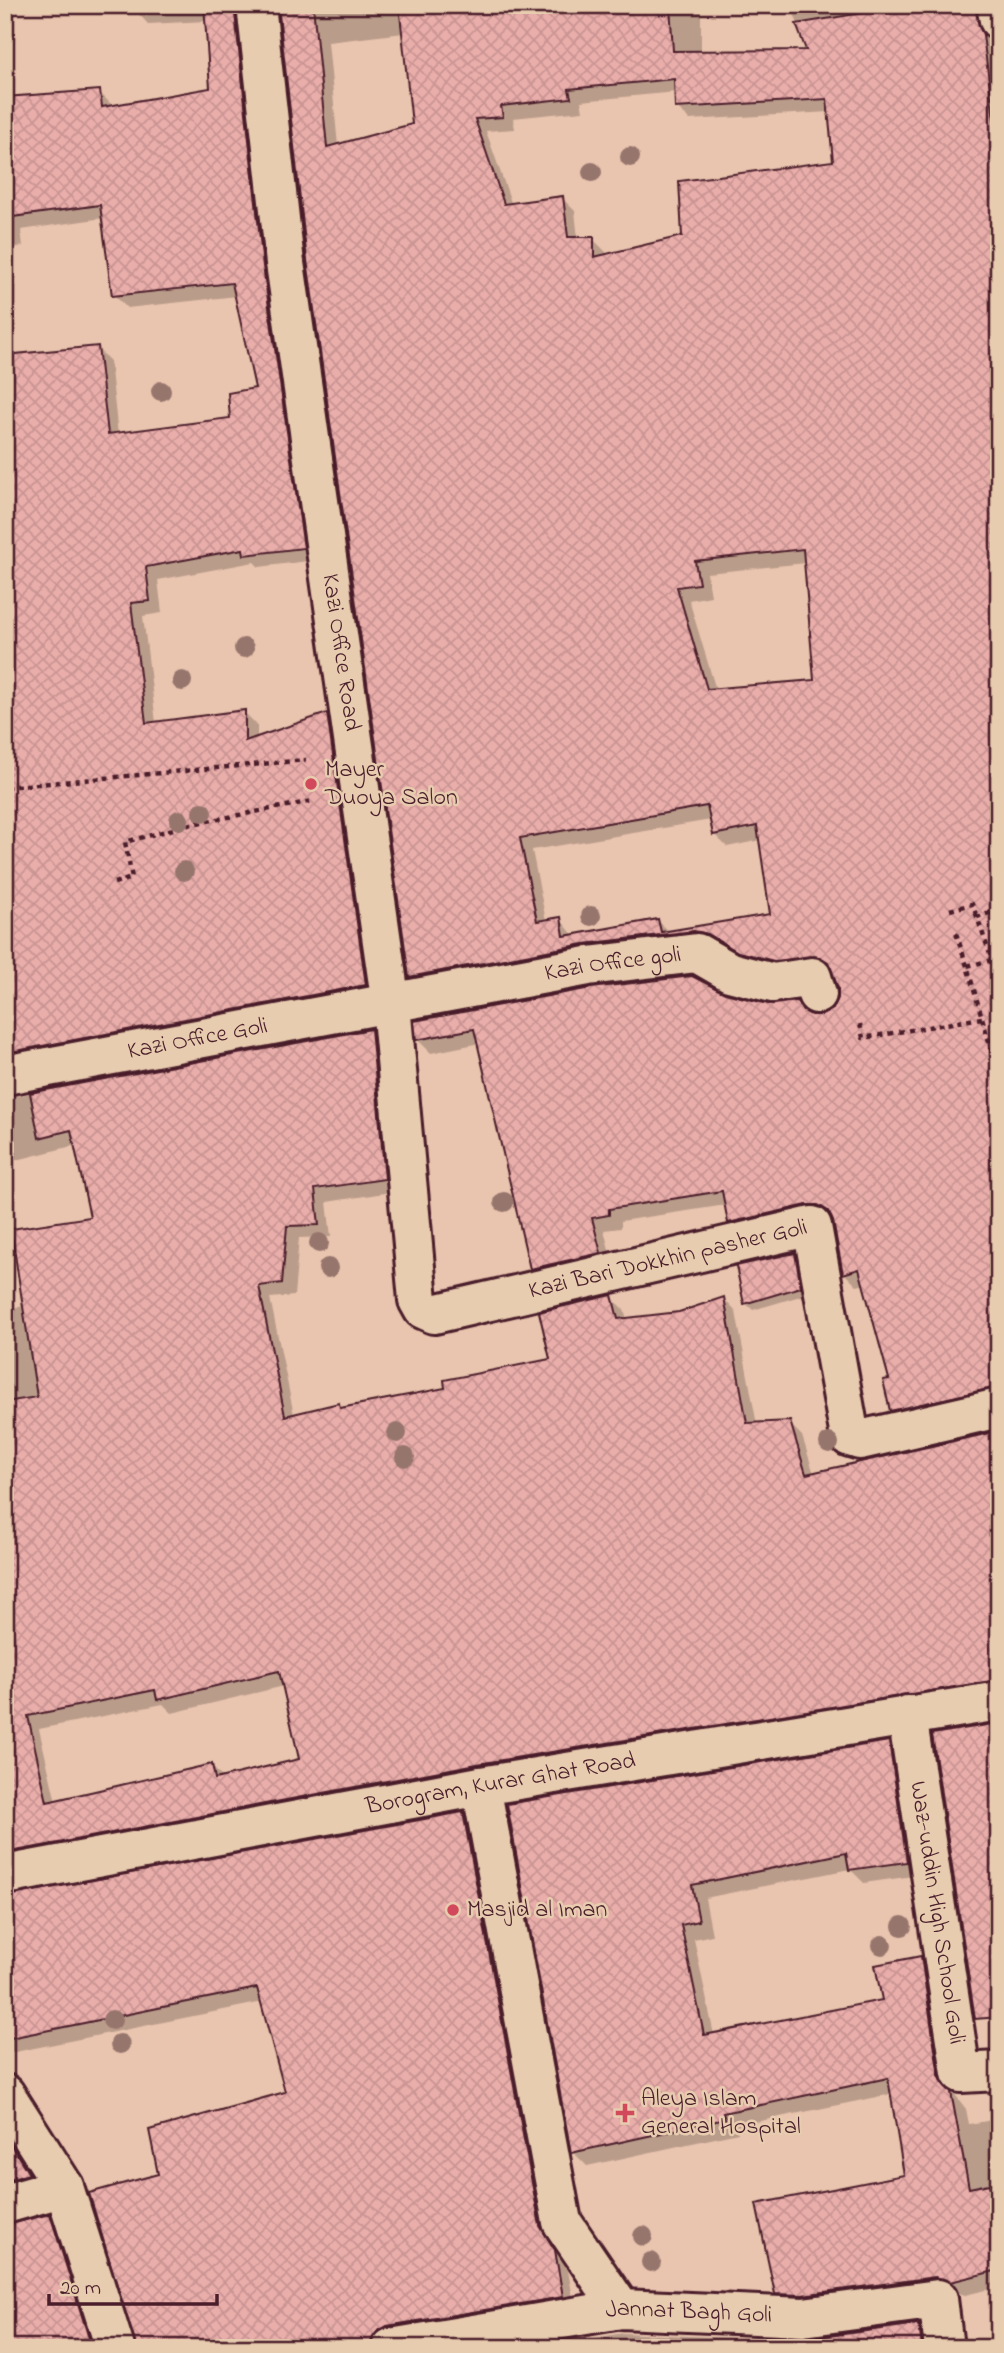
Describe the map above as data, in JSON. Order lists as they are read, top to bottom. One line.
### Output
{"streets":{"street":["Kazi Office Road","Kazi Office goli","Kazi Office Goli","Kazi Bari Dokkhin pasher Goli","Borogram, Kurar Ghat Road","Waz-uddin High School Goli","Jannat Bagh Goli"]},"crossings":[["Kazi Office Road","Kazi Office goli"],["Kazi Office Road","Kazi Office Goli"],["Kazi Office Road","Kazi Bari Dokkhin pasher Goli"],["Kazi Office goli","Kazi Office Goli"],["Borogram, Kurar Ghat Road","Waz-uddin High School Goli"]],"places":{"other":["Mayer Duoya Salon","Masjid al Iman"],"health":["Aleya Islam General Hospital"]},"scale_bar":"20 m"}
